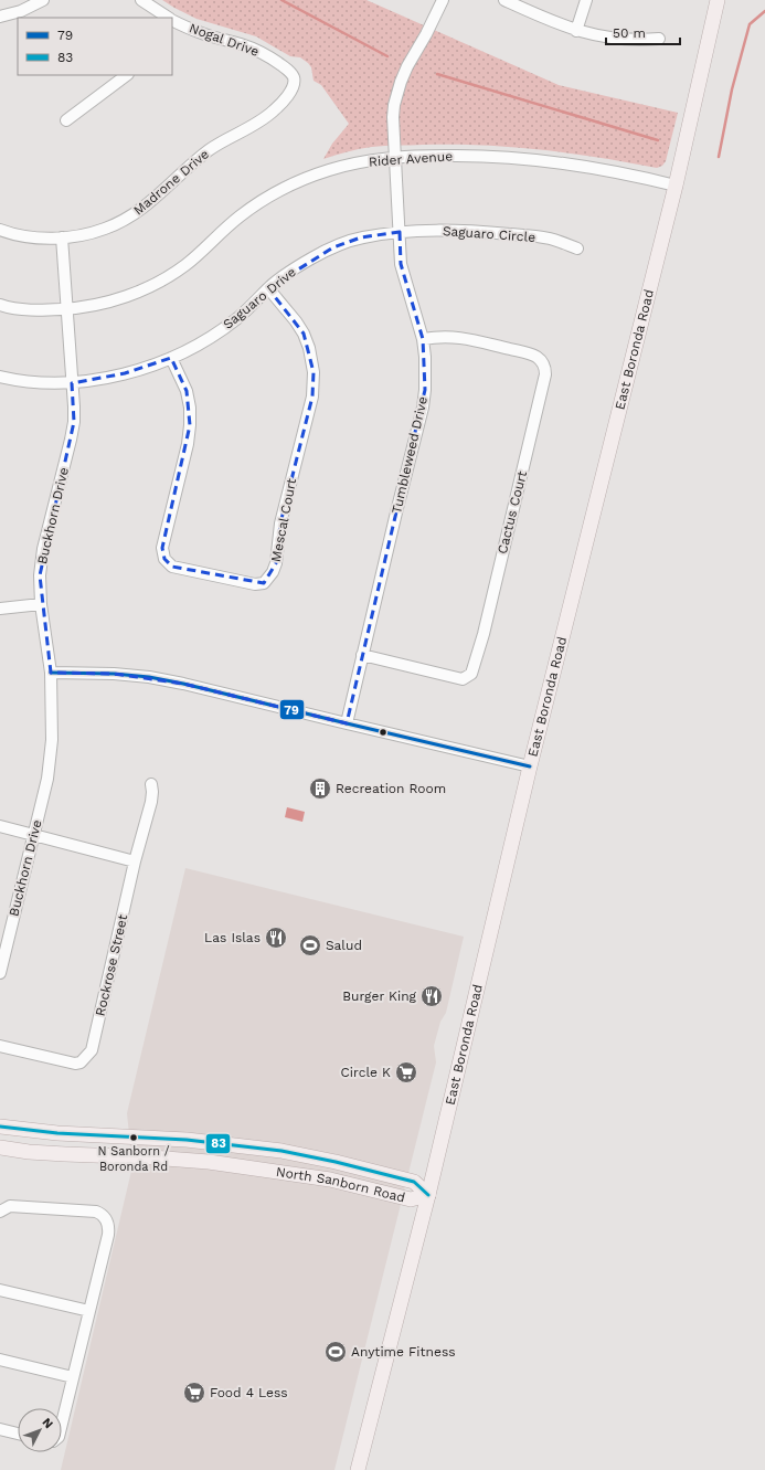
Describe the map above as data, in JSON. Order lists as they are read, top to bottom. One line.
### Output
{"streets":{"main road":["East Boronda Road","North Sanborn Road"],"street":["Nogal Drive","Rider Avenue","Madrone Drive","Saguaro Circle","Saguaro Drive","Tumbleweed Drive","Cactus Court","Buckhorn Drive","Mescal Court","Rockrose Street"]},"crossings":[["Nogal Drive","Madrone Drive"],["Rider Avenue","East Boronda Road"],["Rider Avenue","Tumbleweed Drive"],["Rider Avenue","Buckhorn Drive"],["Madrone Drive","Buckhorn Drive"],["Saguaro Circle","Saguaro Drive"],["Saguaro Circle","Tumbleweed Drive"],["Saguaro Drive","Tumbleweed Drive"],["Saguaro Drive","Buckhorn Drive"],["Saguaro Drive","Mescal Court"],["East Boronda Road","North Sanborn Road"],["Tumbleweed Drive","Cactus Court"]],"places":{"building":["Recreation Room"],"restaurant":["Las Islas","Burger King"],"sports":["Salud","Anytime Fitness"],"supermarket":["Circle K","Food 4 Less"],"other":["N Sanborn / Boronda Rd"]},"lines":["transit line 79","transit line 83"],"legend":["79","83"],"scale_bar":"50 m","north":"top right"}
